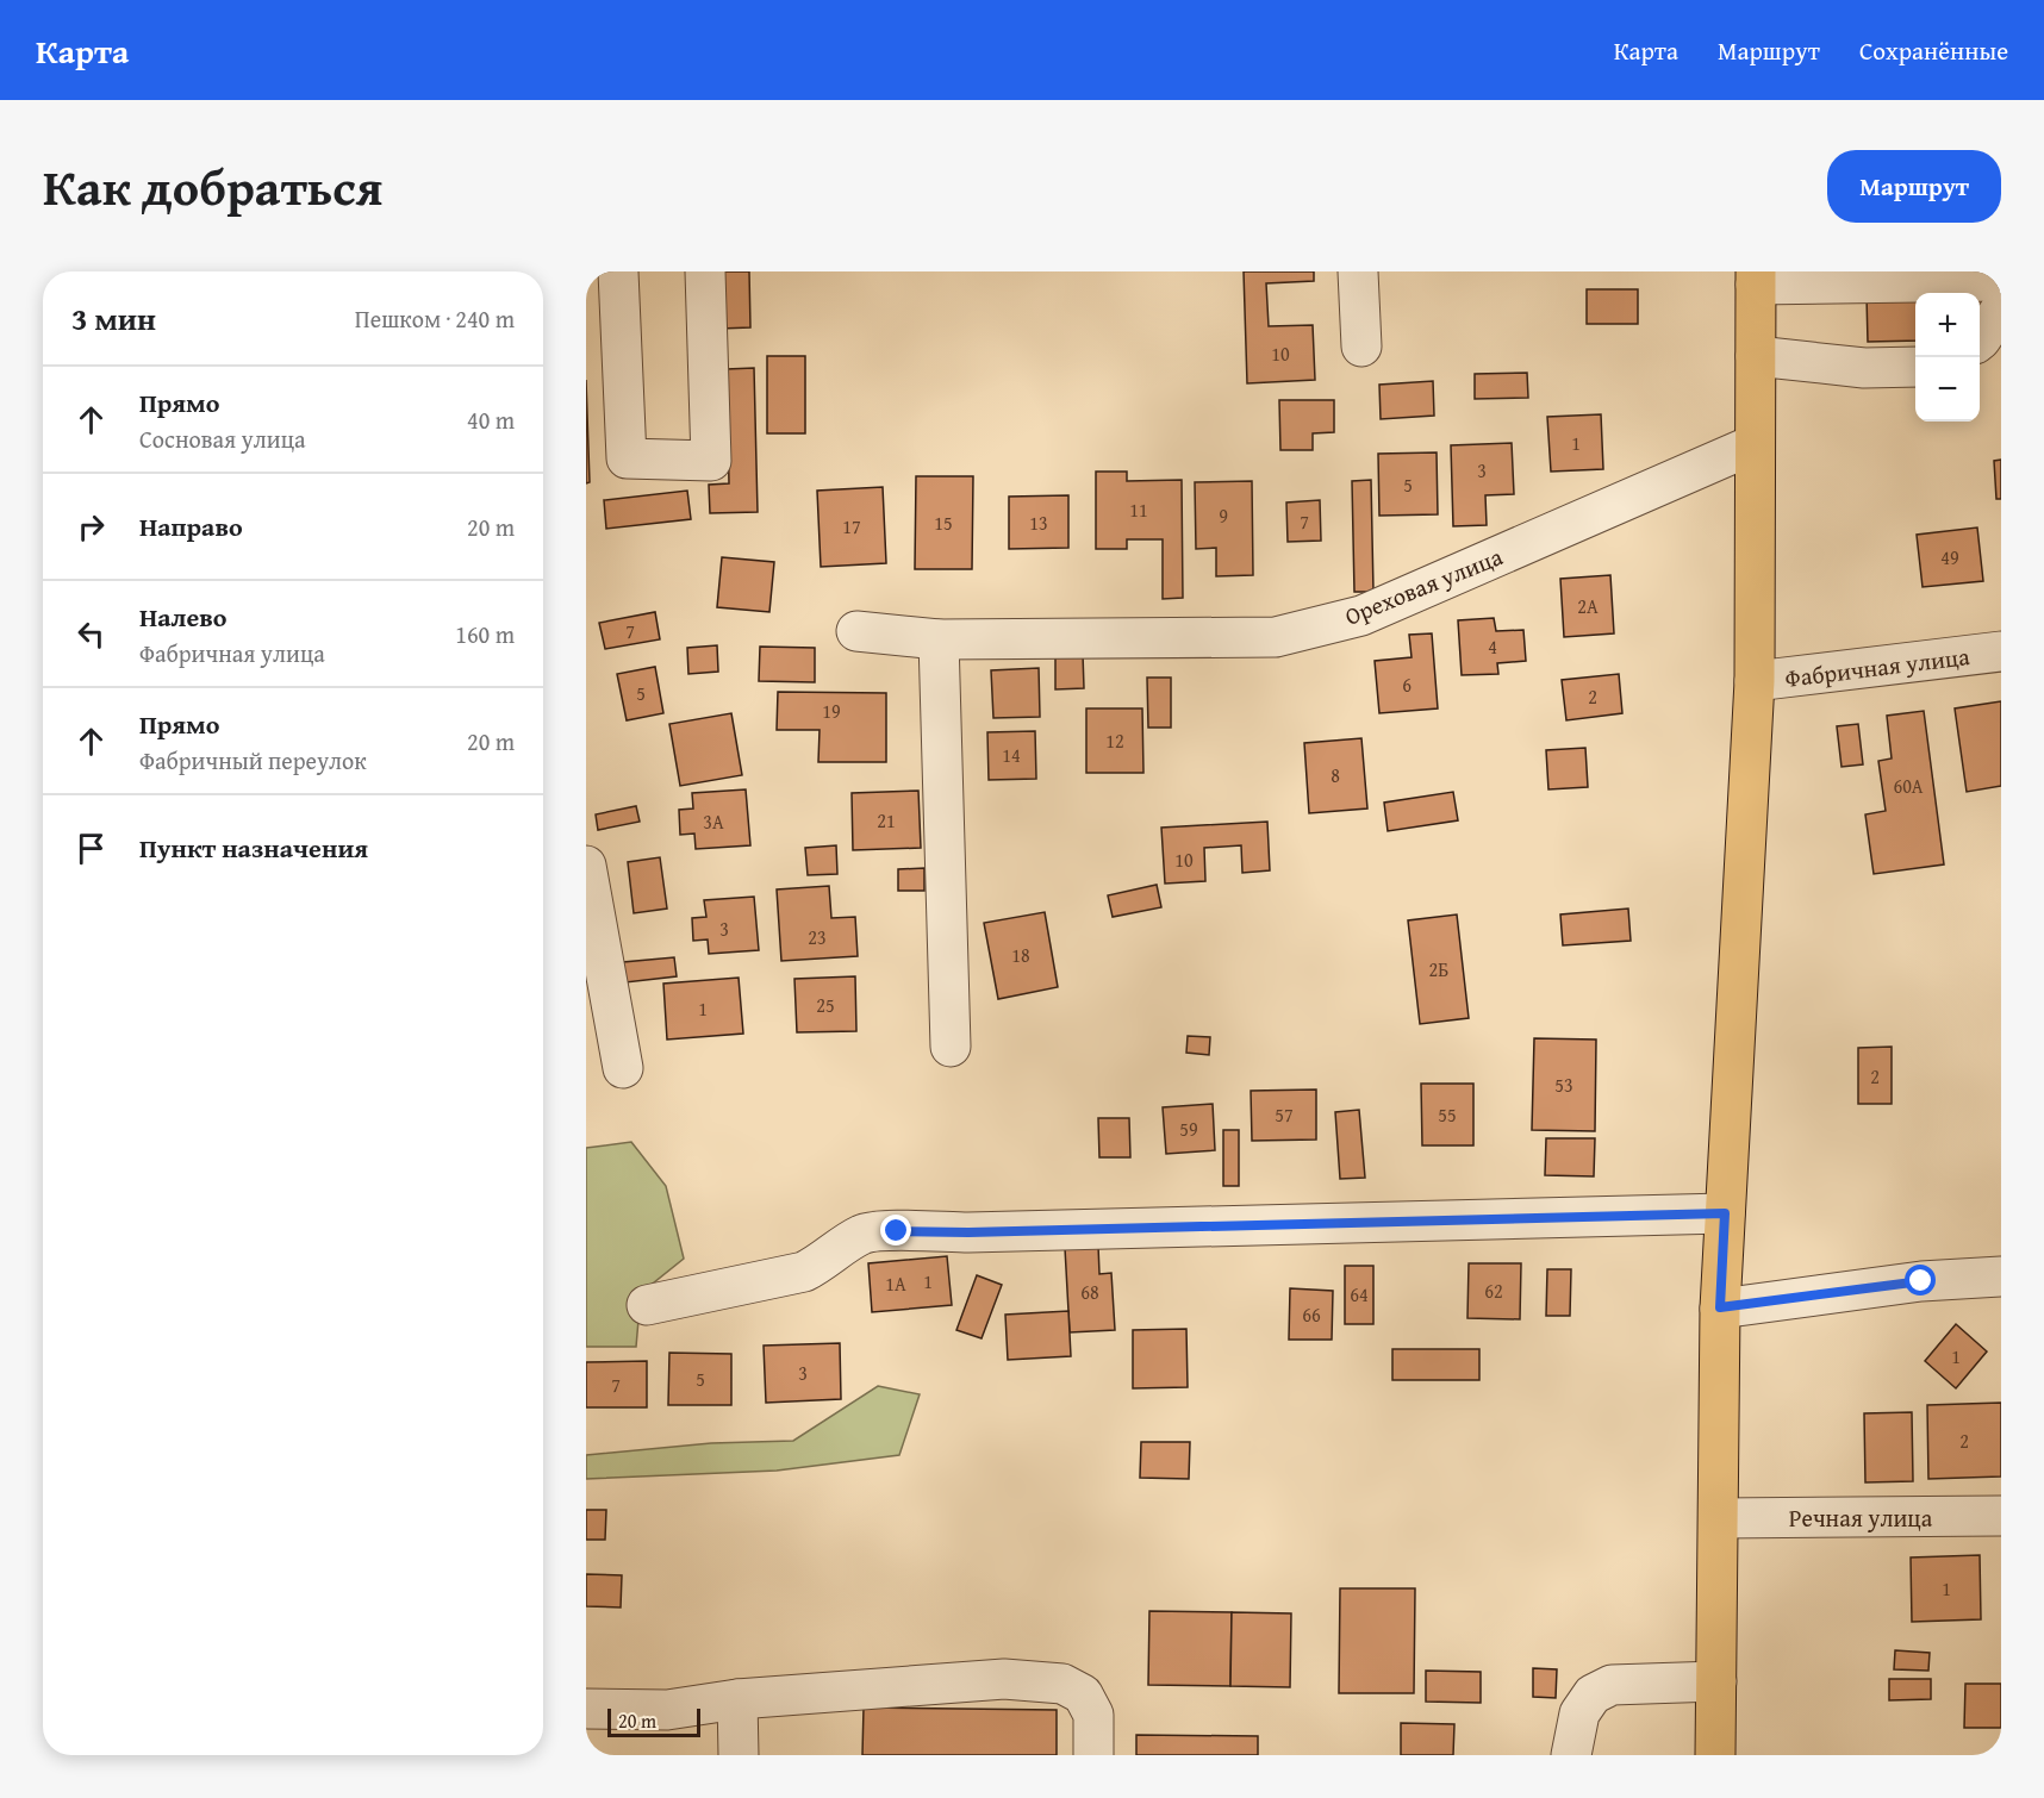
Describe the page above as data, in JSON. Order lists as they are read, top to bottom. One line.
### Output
{"streets":{"street":["Ореховая улица","Фабричная улица","Речная улица"]},"house_numbers":["10","1","3","5","11","9","7","15","13","17","49","2А","7","4","6","5","2","19","12","14","8","60А","21","3А","10","3","23","18","2Б","25","1","2","53","57","55","59","1","1А","62","68","64","66","1","3","5","7","2","1"],"scale_bar":"20 m","page":{"header":"Карта","nav":["Карта","Маршрут","Сохранённые"],"title":"Как добраться","buttons":"Маршрут","heading":["3 мин","Пешком · 240 m"],"map_buttons":["+","−"],"list":[["Прямо","Сосновая улица","40 m"],["Направо","20 m"],["Налево","Фабричная улица","160 m"],["Прямо","Фабричный переулок","20 m"],"Пункт назначения"],"scale":"20 m"}}
